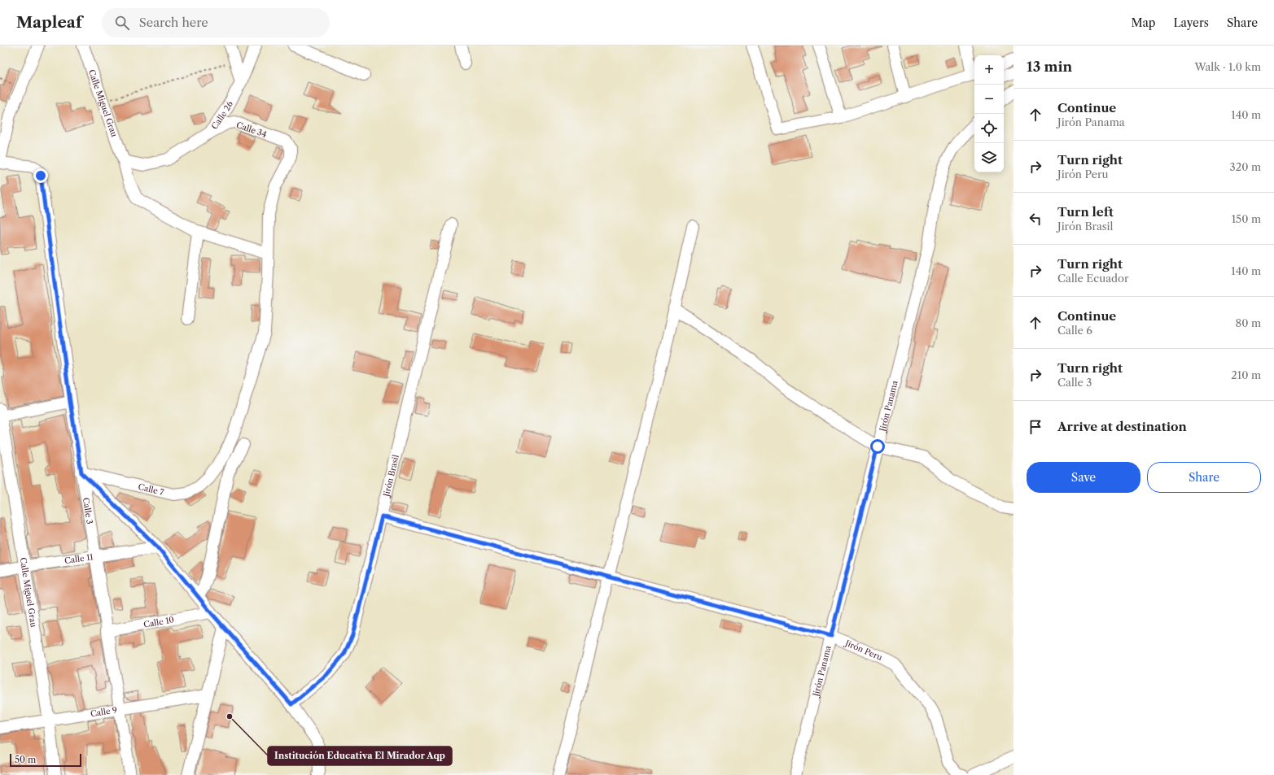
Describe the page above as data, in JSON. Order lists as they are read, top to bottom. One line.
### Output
{"streets":{"street":["Calle Miguel Grau","Calle 26","Calle 34","Jirón Panama","Jirón Brasil","Calle 7","Calle 3","Calle 11","Calle 10","Jirón Peru","Calle 9"]},"crossings":[["Calle Miguel Grau","Calle 26"],["Calle Miguel Grau","Calle 7"],["Calle Miguel Grau","Calle 11"],["Calle Miguel Grau","Calle 9"],["Calle 26","Calle 34"],["Calle 34","Calle 7"],["Jirón Panama","Jirón Peru"],["Jirón Brasil","Jirón Peru"],["Calle 7","Calle 3"],["Calle 3","Calle 11"],["Calle 3","Calle 10"],["Calle 3","Calle 9"]],"places":["Institución Educativa El Mirador Aqp"],"scale_bar":"50 m","page":{"header":"Mapleaf","search":"Search here","nav":["Map","Layers","Share"],"heading":["13 min","Walk · 1.0 km"],"map_buttons":["+","−"],"list":[["Continue","Jirón Panama","140 m"],["Turn right","Jirón Peru","320 m"],["Turn left","Jirón Brasil","150 m"],["Turn right","Calle Ecuador","140 m"],["Continue","Calle 6","80 m"],["Turn right","Calle 3","210 m"],"Arrive at destination"],"buttons":["Save","Share"],"scale":"50 m"}}
